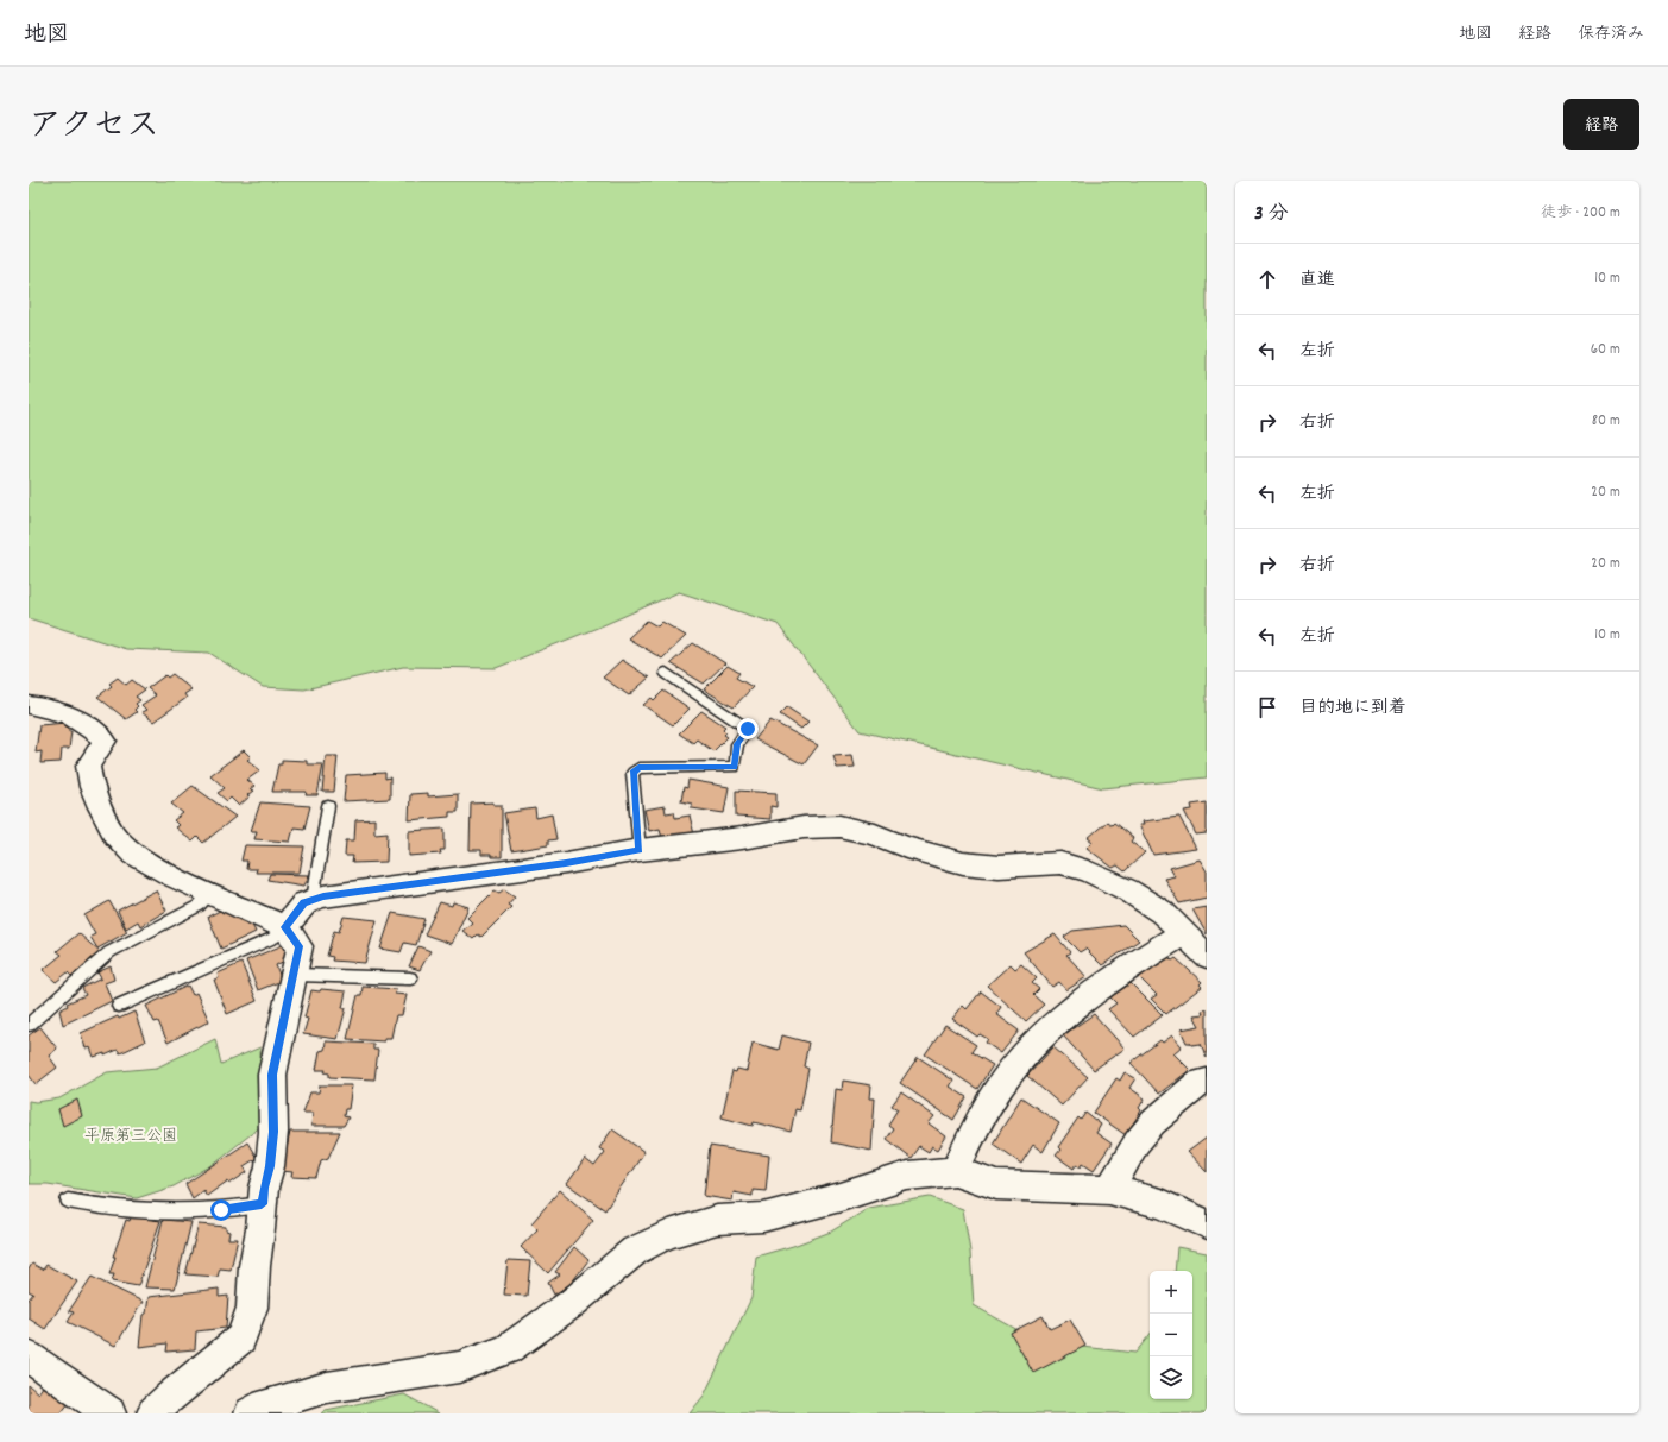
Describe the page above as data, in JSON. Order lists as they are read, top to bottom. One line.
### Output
{"parks":["平原第三公園"],"page":{"header":"地図","nav":["地図","経路","保存済み"],"title":"アクセス","buttons":"経路","heading":["3 分","徒歩 · 200 m"],"list":[["直進","10 m"],["左折","60 m"],["右折","80 m"],["左折","20 m"],["右折","20 m"],["左折","10 m"],"目的地に到着"],"map_buttons":["+","−"]}}
